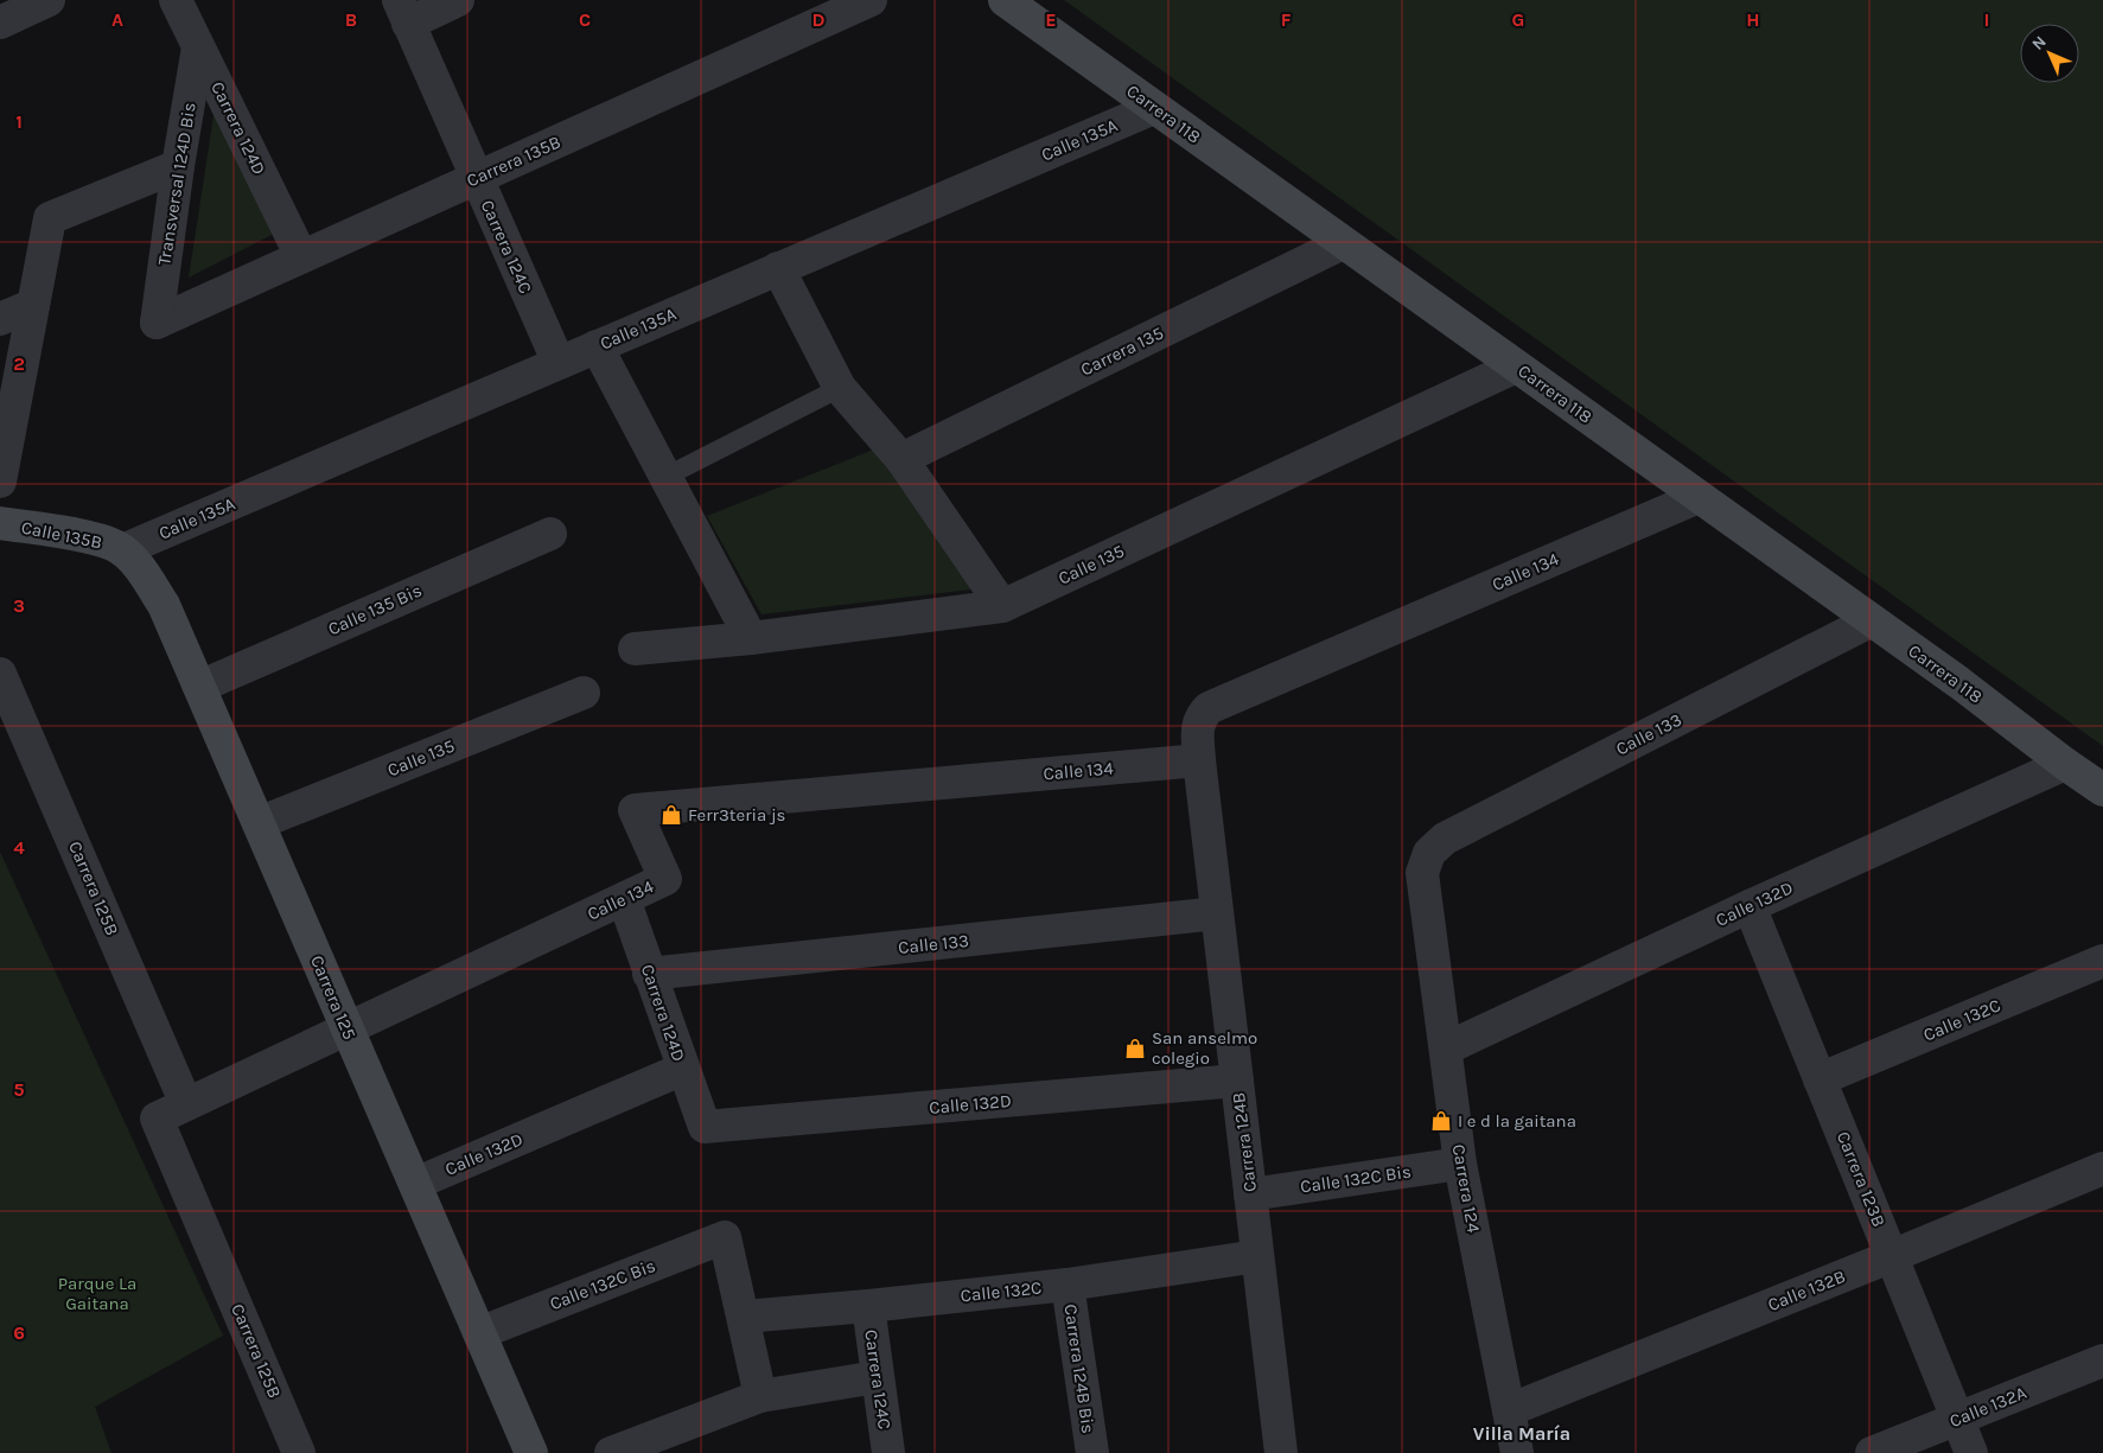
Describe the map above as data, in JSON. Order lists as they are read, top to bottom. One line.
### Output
{"streets":{"street":["Carrera 118","Carrera 124D","Calle 135A","Carrera 135B","Transversal 124D Bis","Carrera 124C","Carrera 135","Calle 135B","Calle 135","Calle 134","Calle 135 Bis","Calle 133","Carrera 125B","Calle 132D","Carrera 125","Calle 132C","Carrera 124B","Calle 132C Bis","Carrera 123B","Carrera 124","Calle 132B","Carrera 124B Bis","Calle 132A"]},"crossings":[["Carrera 118","Calle 135A"],["Carrera 118","Carrera 135"],["Carrera 118","Calle 135"],["Carrera 118","Calle 134"],["Carrera 118","Calle 133"],["Carrera 118","Calle 132D"],["Carrera 124D","Carrera 135B"],["Carrera 124D","Transversal 124D Bis"],["Carrera 124D","Calle 134"],["Carrera 124D","Calle 133"],["Carrera 124D","Calle 132D"],["Calle 135A","Carrera 124C"],["Calle 135A","Calle 135B"],["Calle 135A","Carrera 125"],["Carrera 135B","Transversal 124D Bis"],["Carrera 135B","Carrera 124C"],["Carrera 124C","Calle 132C"],["Calle 135B","Carrera 125"],["Calle 135","Carrera 125"],["Calle 134","Carrera 125B"],["Calle 134","Carrera 125"],["Calle 134","Carrera 124B"],["Calle 135 Bis","Carrera 125"],["Calle 133","Carrera 124B"],["Calle 133","Carrera 124"],["Calle 132D","Carrera 125"],["Calle 132D","Carrera 124B"],["Calle 132D","Carrera 123B"],["Calle 132D","Carrera 124"],["Carrera 125","Calle 132C Bis"],["Calle 132C","Carrera 124B"],["Calle 132C","Calle 132C Bis"],["Calle 132C","Carrera 123B"],["Calle 132C","Carrera 124B Bis"],["Carrera 124B","Calle 132C Bis"],["Calle 132C Bis","Carrera 124"],["Carrera 123B","Calle 132B"],["Carrera 123B","Calle 132A"],["Carrera 124","Calle 132B"]],"districts":["Villa María"],"parks":["Parque La Gaitana"],"places":{"shop":["Ferr3teria js","San anselmo colegio","I e d la gaitana"]},"north":"top left","grid":{"columns":["A","B","C","D","E","F","G","H","I"],"rows":["1","2","3","4","5","6"]}}
